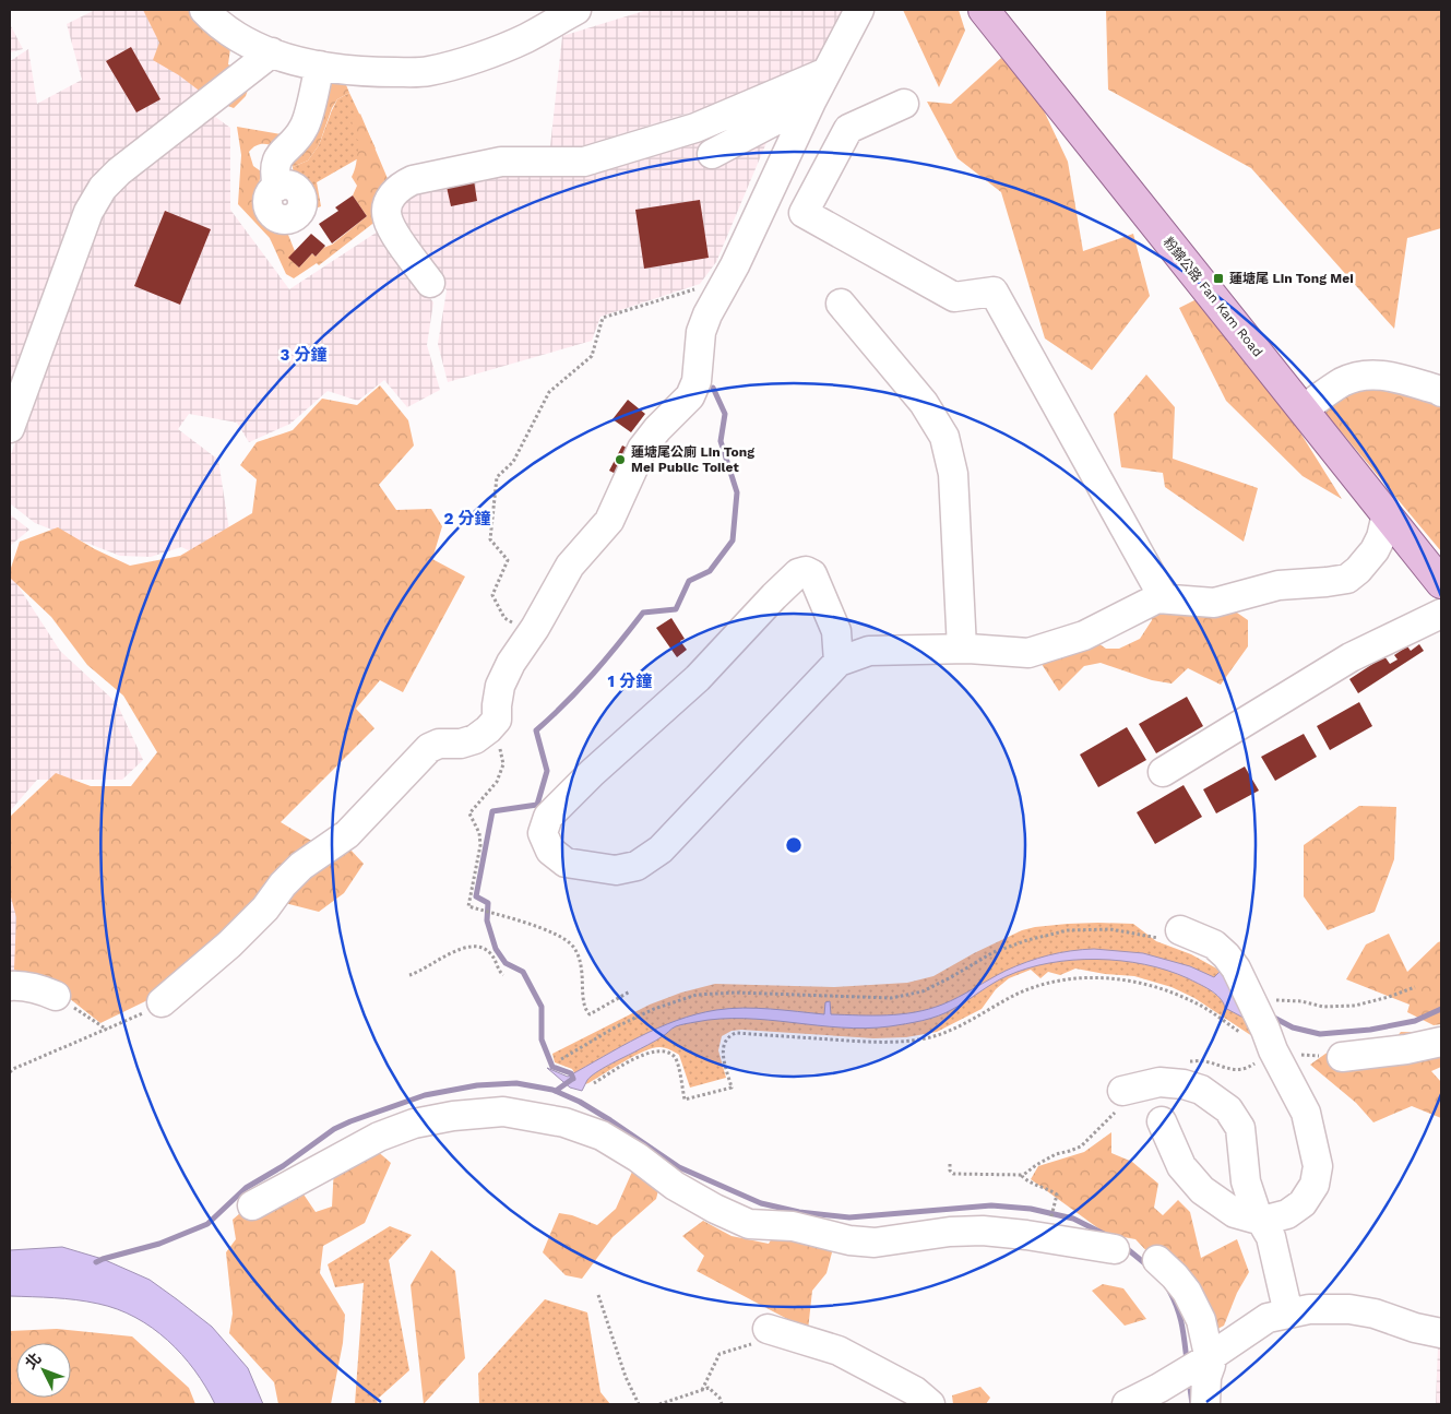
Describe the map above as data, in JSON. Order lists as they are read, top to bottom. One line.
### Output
{"streets":{"main road":["粉錦公路 Fan Kam Road"]},"places":{"transit":["蓮塘尾 Lin Tong Mei"],"other":["蓮塘尾公廁 Lin Tong Mei Public Toilet"]},"north":"top left","rings":["3 分鐘","2 分鐘","1 分鐘"]}
